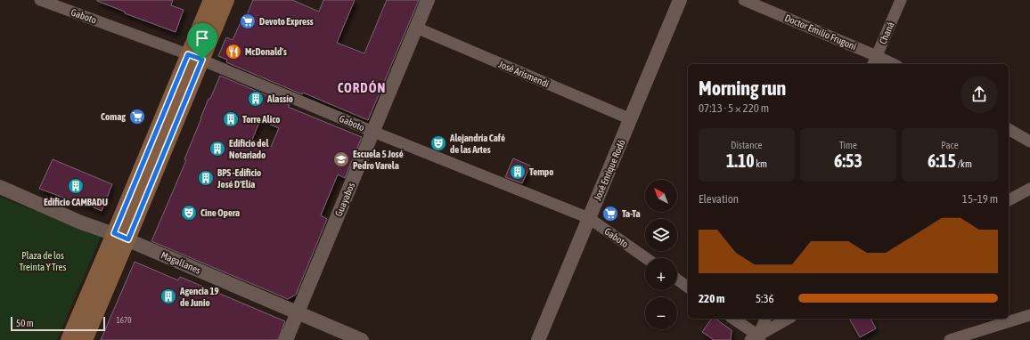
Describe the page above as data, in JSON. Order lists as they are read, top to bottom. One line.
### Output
{"streets":{"street":["Gaboto","Doctor Emilio Frugoni","Chaná","José Arismendi","José Enrique Rodó","Guayabos","Magallanes"]},"crossings":[["Gaboto","José Enrique Rodó"],["Gaboto","Guayabos"],["Doctor Emilio Frugoni","Chaná"],["José Arismendi","José Enrique Rodó"],["José Arismendi","Guayabos"],["Guayabos","Magallanes"]],"districts":["CORDÓN"],"parks":["Plaza de los Treinta Y Tres"],"places":{"supermarket":["Devoto Express","Comag","Ta-Ta"],"restaurant":["McDonald's"],"building":["Alassío","Torre Alico","Edificio del Notariado","Tempo","BPS -Edificio José D'Elía","Edificio CAMBADU","Agencia 19 de Junio"],"theatre":["Alejandría Café de las Artes","Cine Opera"],"school or university":["Escuela 5 José Pedro Varela"]},"house_numbers":["1670"],"scale_bar":"50 m","north":"top left","page":{"heading":["Morning run","07:13 · 5 × 220 m"],"stats":[["Distance","1.10 km"],["Time","6:53"],["Pace","6:15 /km"]],"map_buttons":["+","−"],"chart":["Elevation","15–19 m"],"list":[{"name":"220 m","note":"5:36"}],"scale":"50 m"}}
